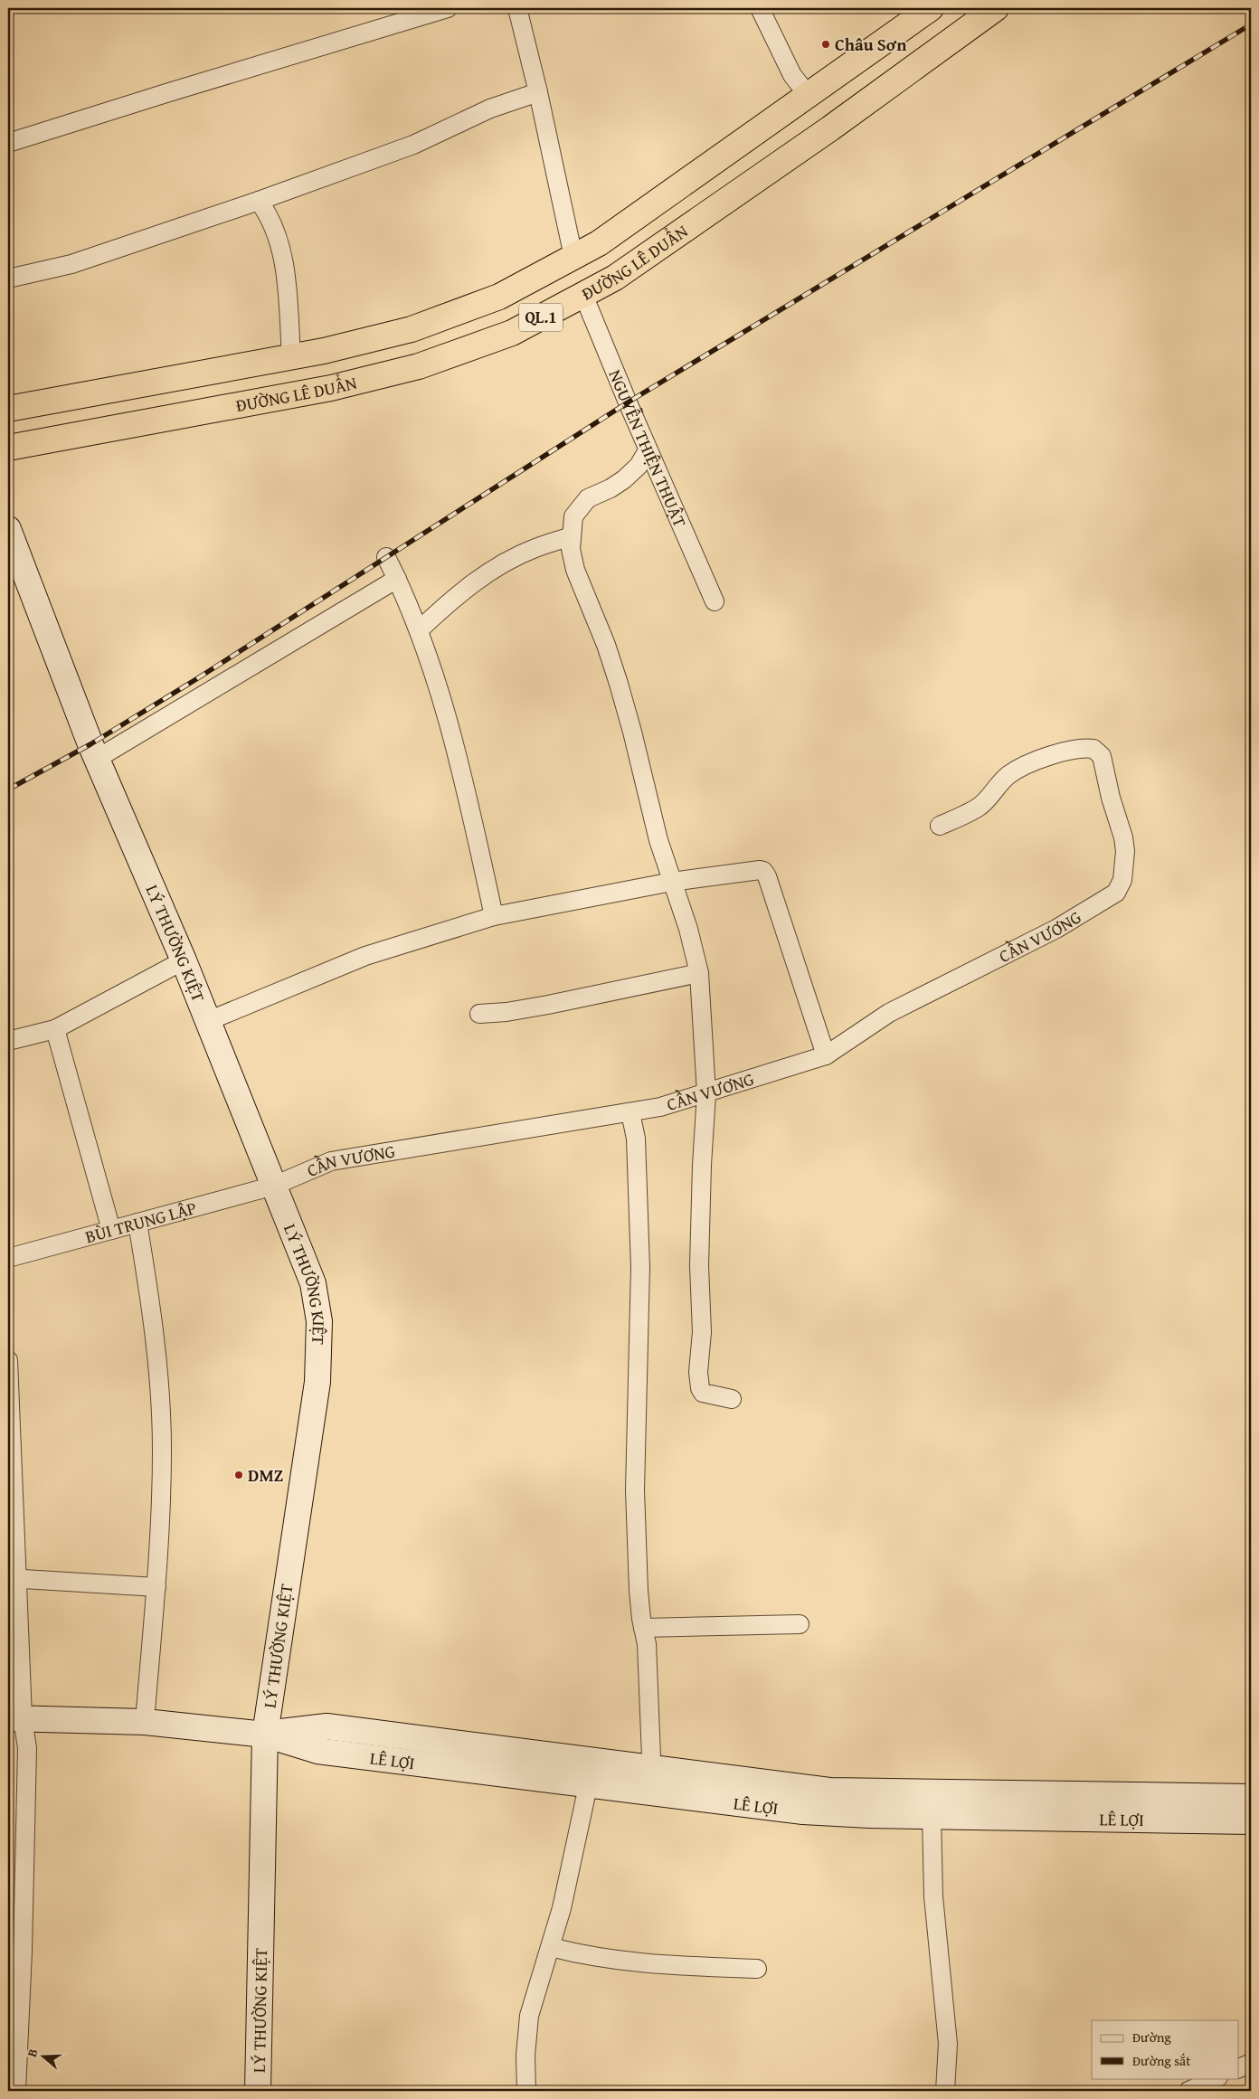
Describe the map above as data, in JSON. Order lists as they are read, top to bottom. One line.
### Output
{"streets":{"highway":["ĐƯỜNG LÊ DUẨN","QL.1"],"street":["NGUYỄN THIỆN THUẬT","CẦN VƯƠNG","LÝ THƯỜNG KIỆT","BÙI TRUNG LẬP","LÊ LỢI"]},"crossings":[["ĐƯỜNG LÊ DUẨN","NGUYỄN THIỆN THUẬT"],["CẦN VƯƠNG","LÝ THƯỜNG KIỆT"],["CẦN VƯƠNG","BÙI TRUNG LẬP"],["LÝ THƯỜNG KIỆT","BÙI TRUNG LẬP"],["LÝ THƯỜNG KIỆT","LÊ LỢI"]],"places":["Châu Sơn","DMZ"],"legend":["Đường","Đường sắt"],"north":"left"}
